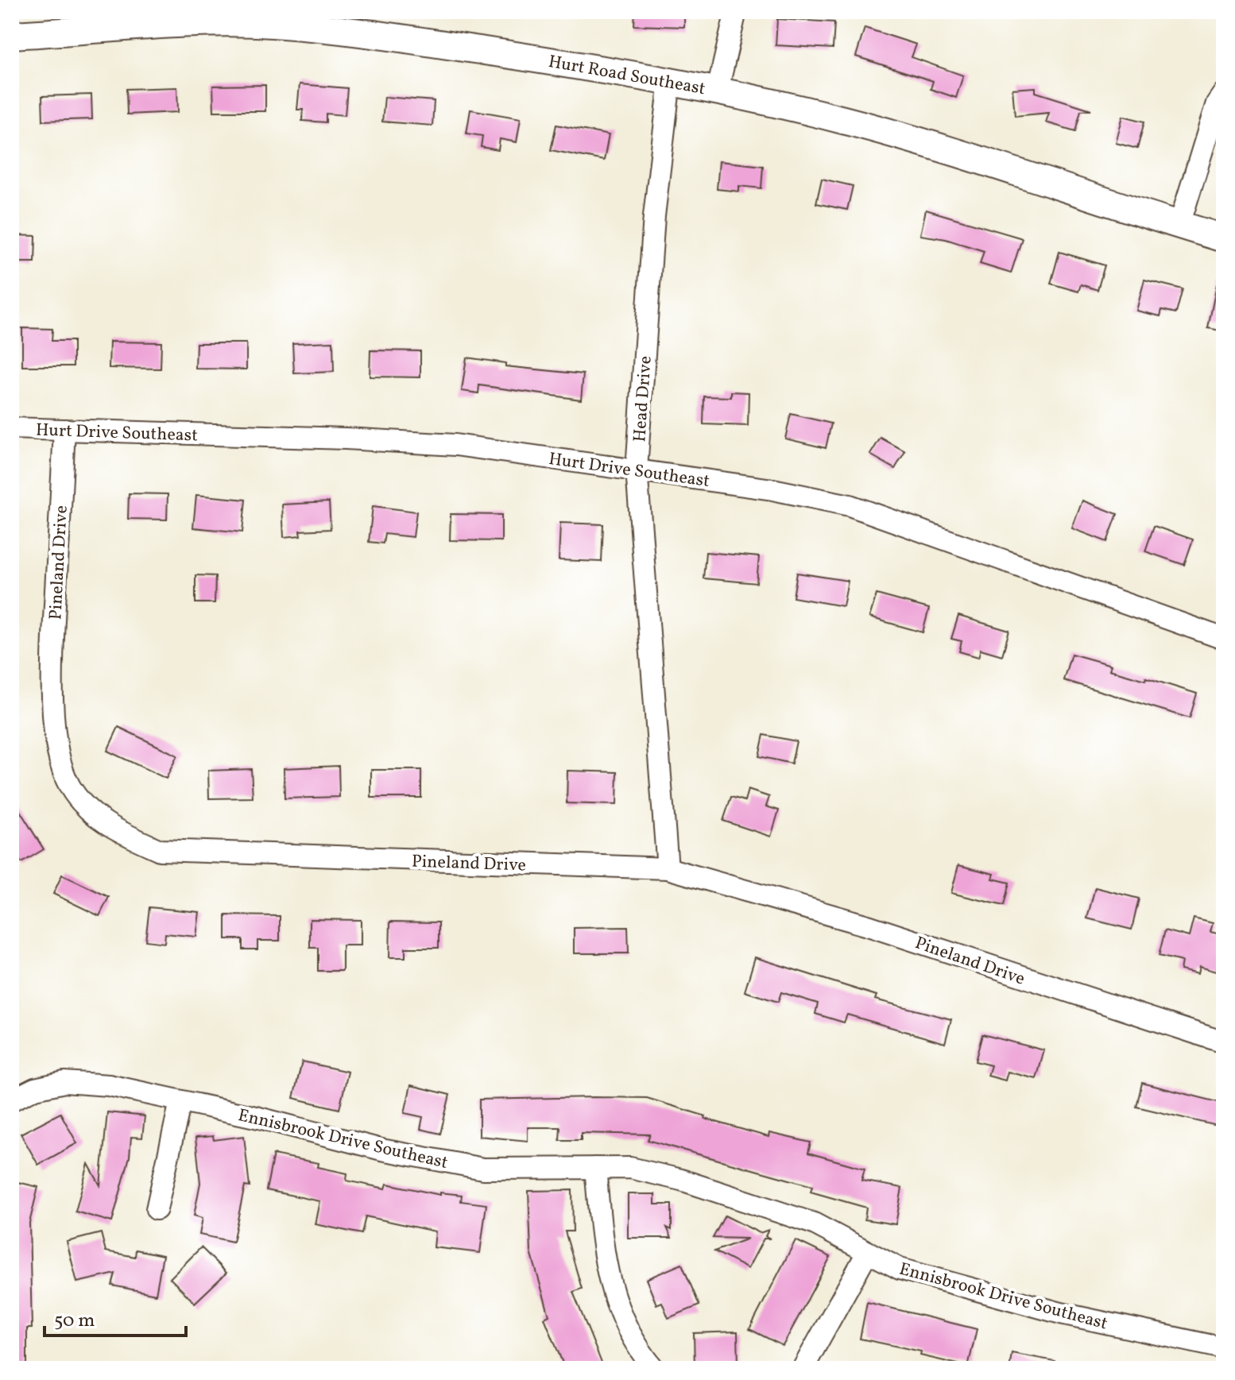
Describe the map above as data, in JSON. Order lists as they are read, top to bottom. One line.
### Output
{"streets":{"street":["Hurt Road Southeast","Head Drive","Hurt Drive Southeast","Pineland Drive","Ennisbrook Drive Southeast"]},"crossings":[["Hurt Road Southeast","Head Drive"],["Head Drive","Hurt Drive Southeast"],["Head Drive","Pineland Drive"],["Hurt Drive Southeast","Pineland Drive"]],"scale_bar":"50 m"}
